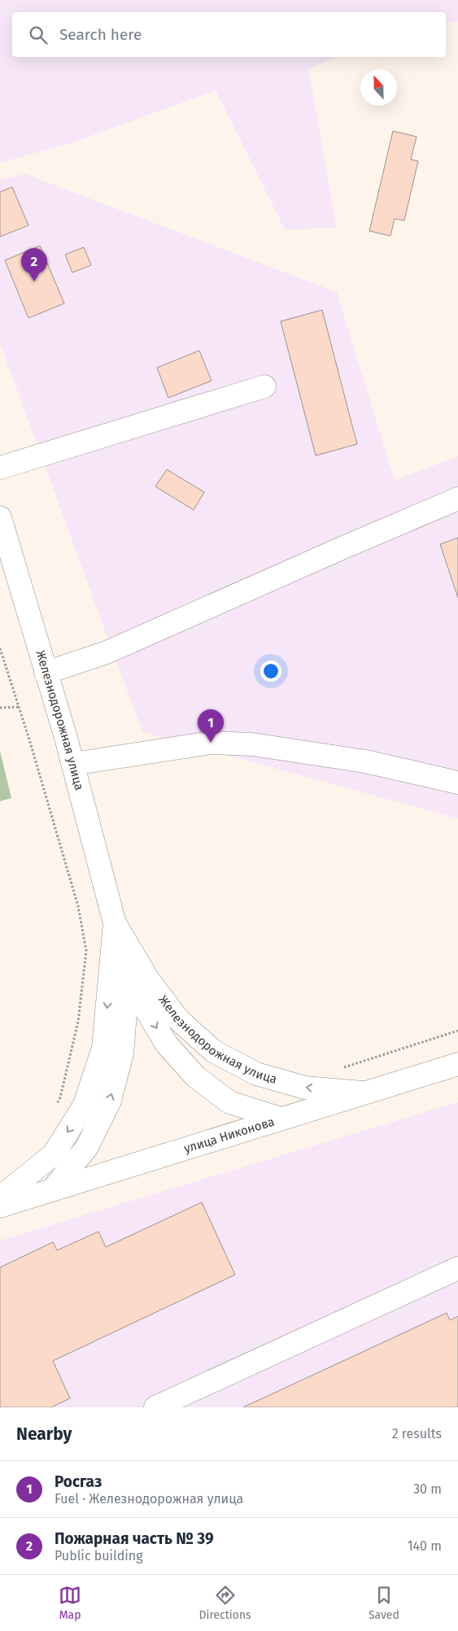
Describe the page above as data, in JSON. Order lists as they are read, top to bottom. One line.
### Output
{"streets":{"main road":["Железнодорожная улица","улица Никонова"]},"crossings":[["Железнодорожная улица","улица Никонова"]],"north":"top","page":{"search":"Search here","pins":["2","1"],"heading":["Nearby","2 results"],"list":[{"mark":"1","name":"Росгаз","note":"Fuel · Железнодорожная улица","value":"30 m"},{"mark":"2","name":"Пожарная часть № 39","note":"Public building","value":"140 m"}],"nav":["Map","Directions","Saved"]}}
